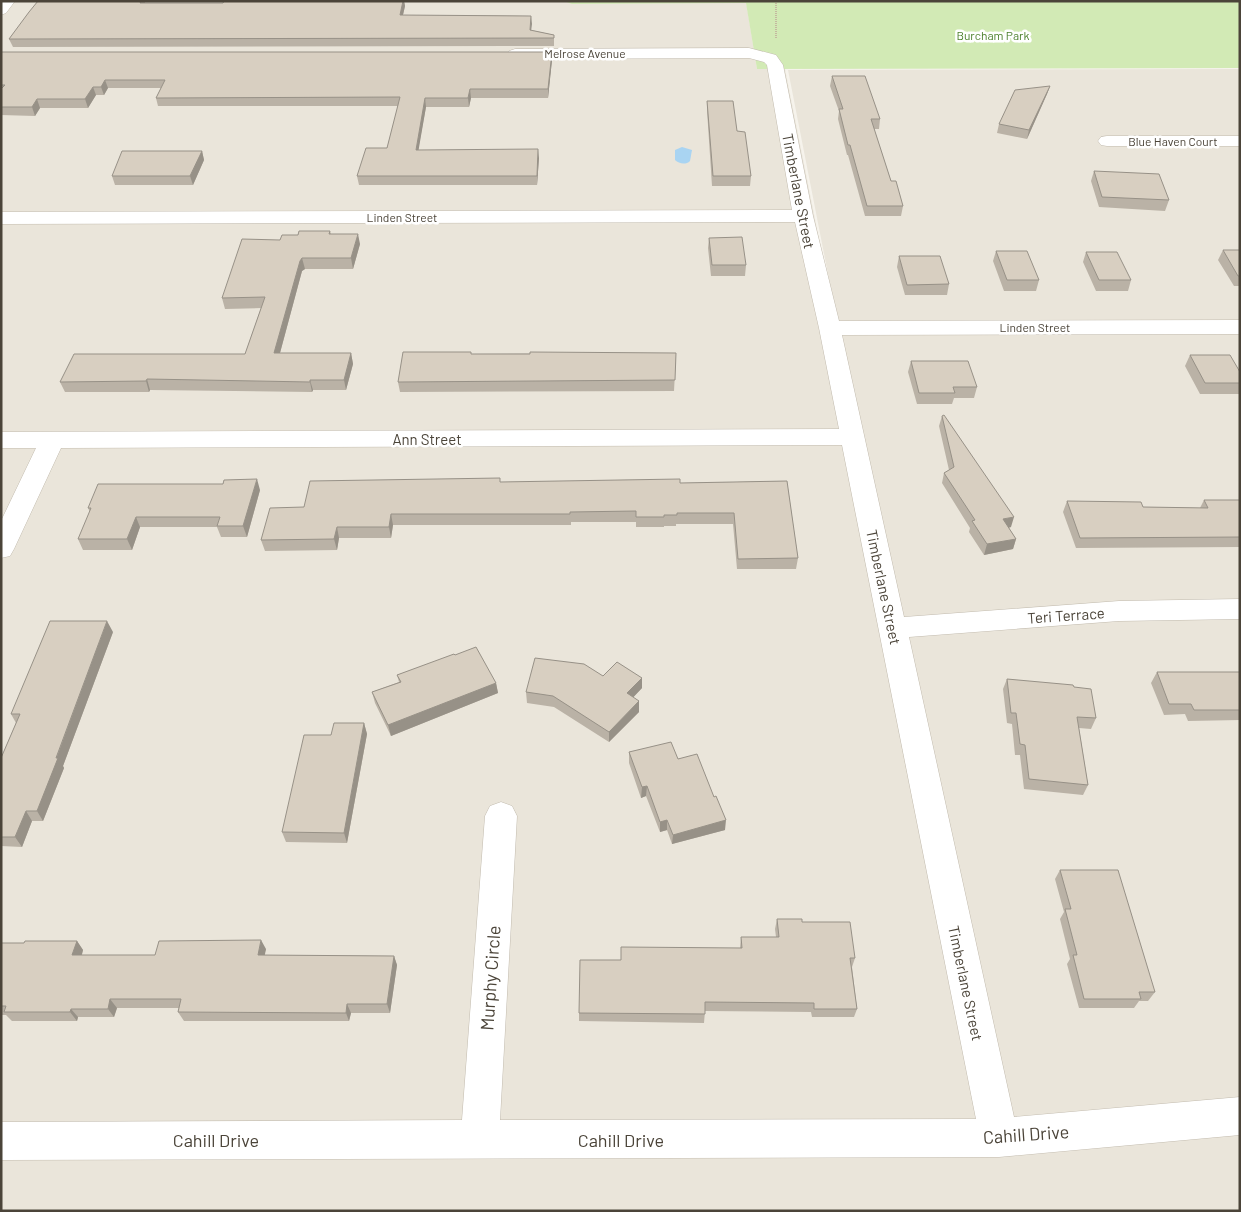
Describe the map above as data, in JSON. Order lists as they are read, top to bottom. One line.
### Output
{"streets":{"street":["Melrose Avenue","Blue Haven Court","Timberlane Street","Linden Street","Ann Street","Teri Terrace","Murphy Circle","Cahill Drive"]},"crossings":[["Melrose Avenue","Timberlane Street"],["Timberlane Street","Linden Street"],["Timberlane Street","Ann Street"],["Timberlane Street","Teri Terrace"],["Timberlane Street","Cahill Drive"],["Murphy Circle","Cahill Drive"]],"parks":["Burcham Park"]}
